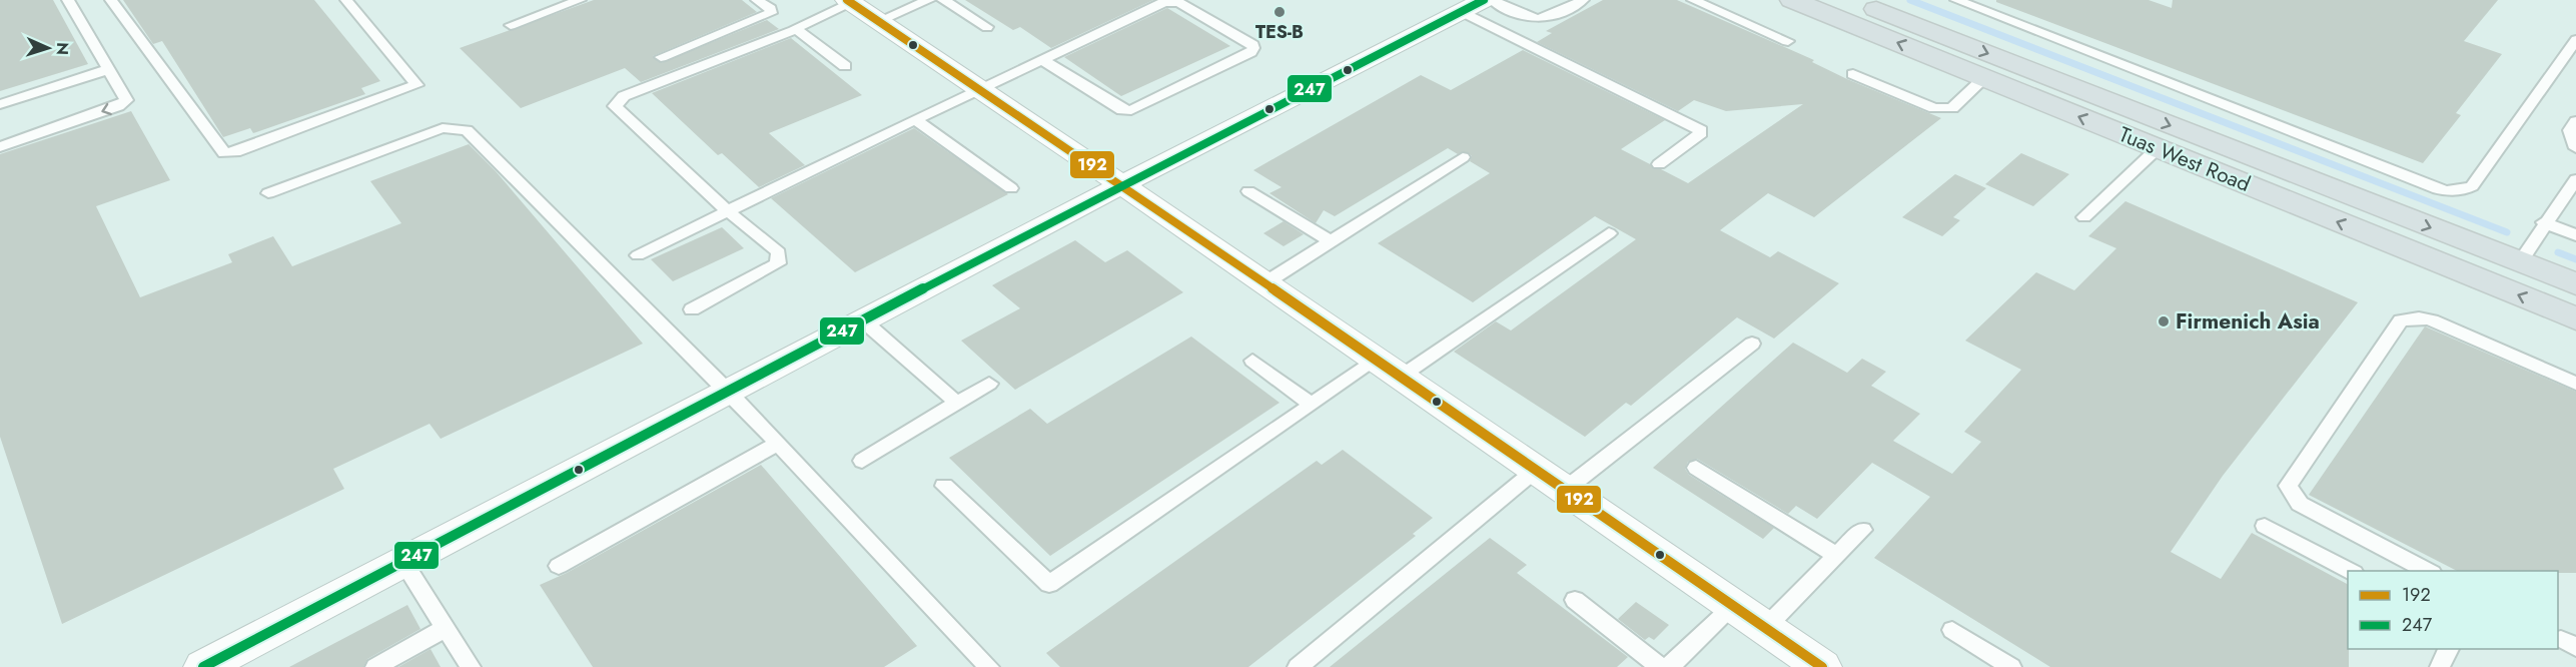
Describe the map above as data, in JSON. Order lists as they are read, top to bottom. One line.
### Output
{"streets":{"main road":["Tuas West Road"]},"places":["TES-B","Firmenich Asia"],"lines":["transit line 192","transit line 247"],"legend":["192","247"],"north":"right"}
